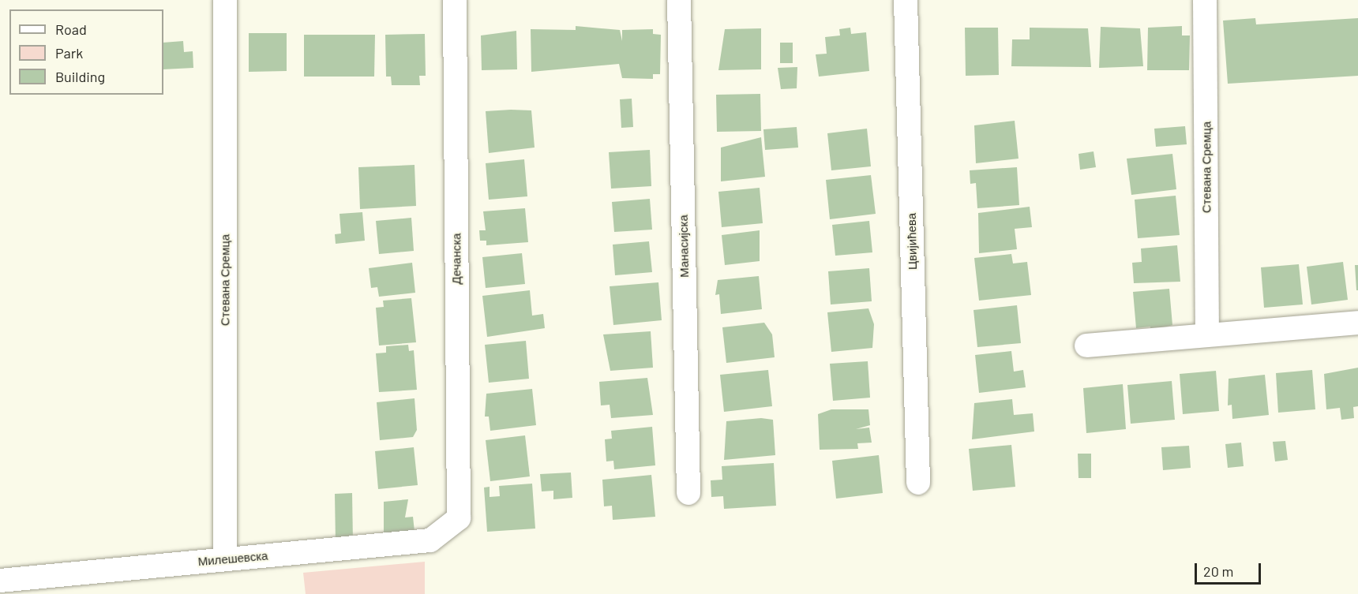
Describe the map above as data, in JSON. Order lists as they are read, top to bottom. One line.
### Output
{"streets":{"street":["Стевана Сремца","Цвијићева","Манасијска","Дечанска","Милешевска"]},"crossings":[["Стевана Сремца","Милешевска"],["Дечанска","Милешевска"]],"legend":["Road","Park","Building"],"scale_bar":"20 m"}
